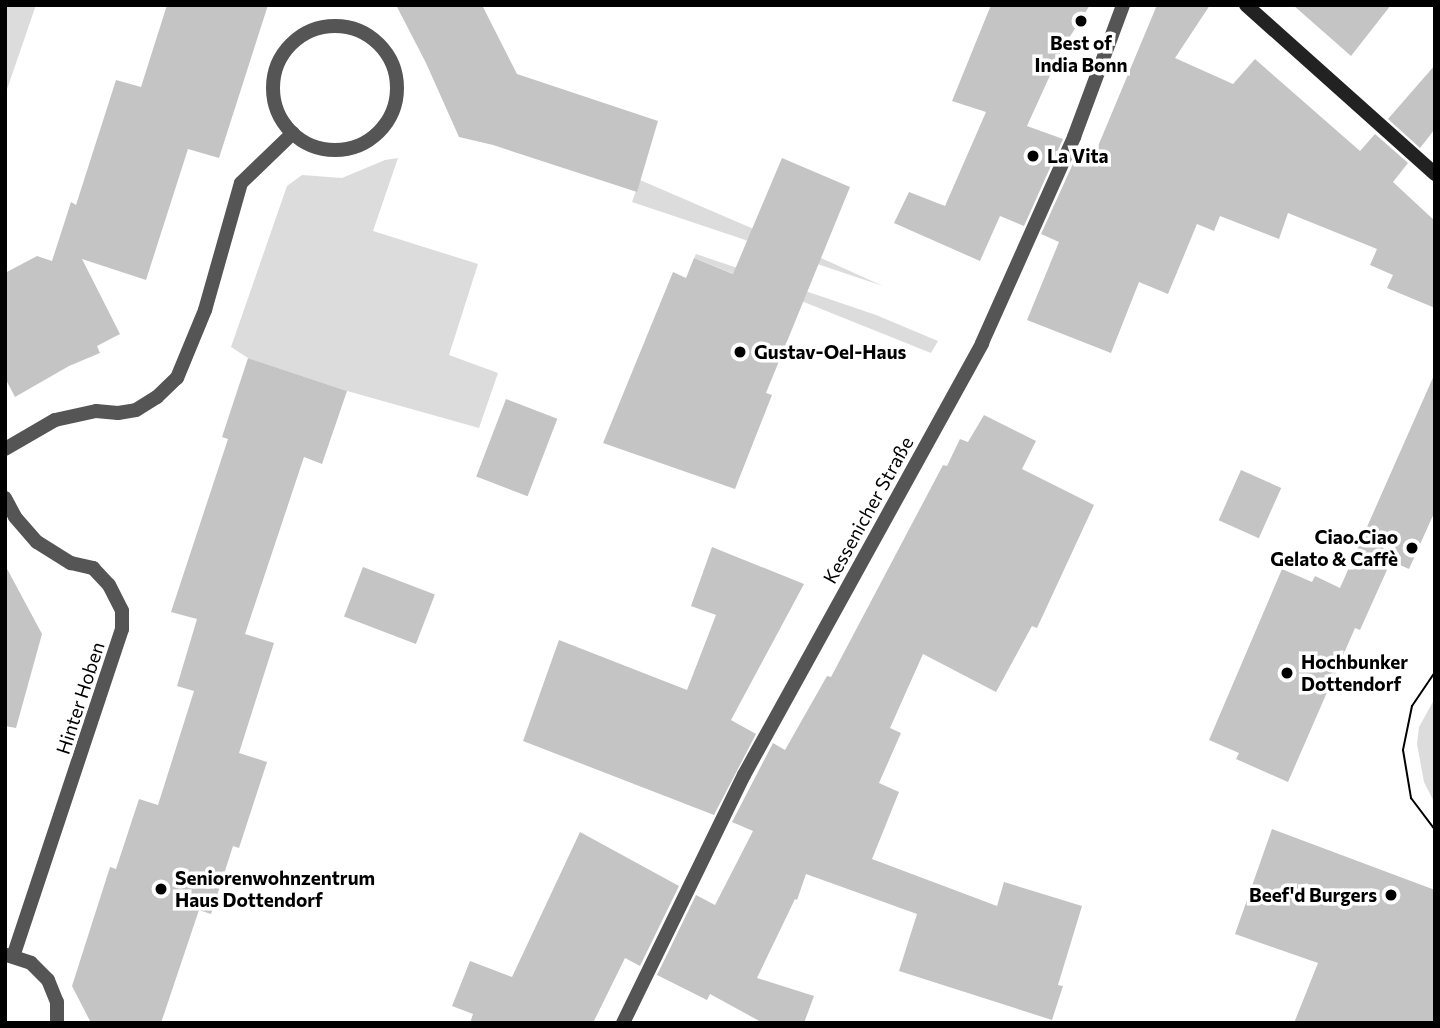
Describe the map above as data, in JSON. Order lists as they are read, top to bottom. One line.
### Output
{"streets":{"street":["Kessenicher Straße","Hinter Hoben"]},"places":["Best of India Bonn","La Vita","Gustav-Oel-Haus","Ciao.Ciao Gelato & Caffè","Hochbunker Dottendorf","Seniorenwohnzentrum Haus Dottendorf","Beef'd Burgers"]}
